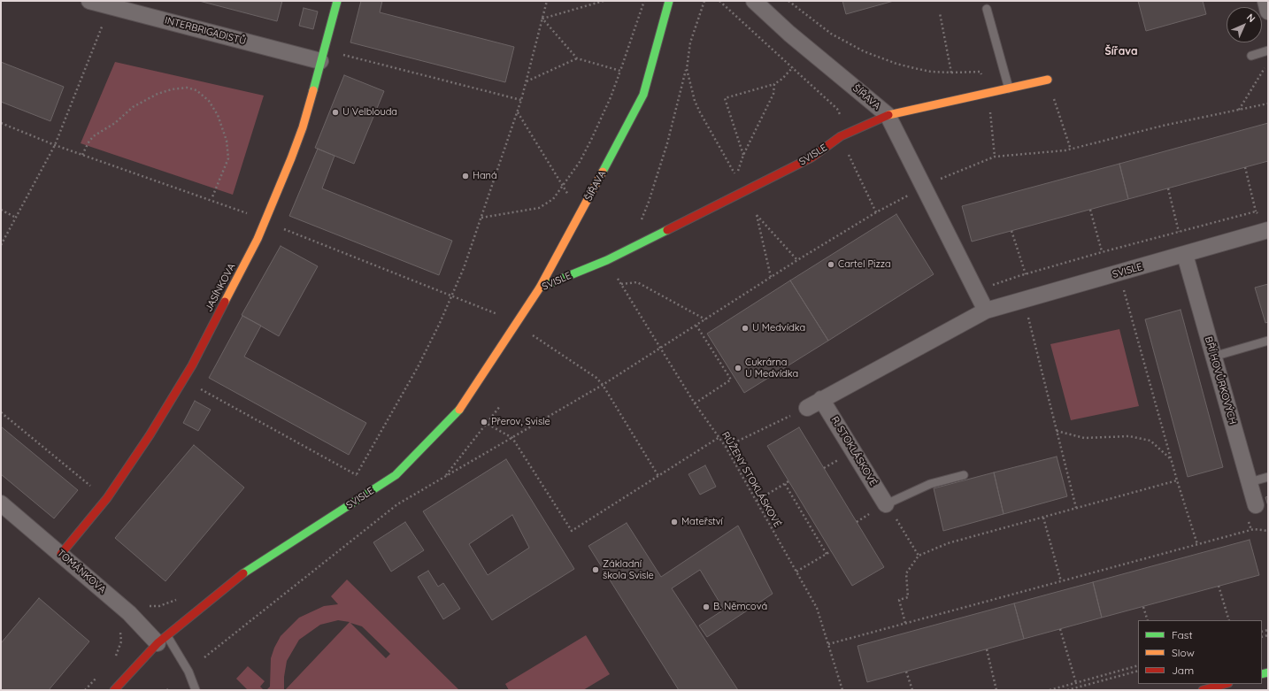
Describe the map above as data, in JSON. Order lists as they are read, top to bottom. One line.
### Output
{"streets":{"street":["INTERBRIGADISTŮ","ŠÍŘAVA","SVISLE","JASÍNKOVA","BŘÍ HOVŮRKOVÝCH","R. STOKLÁSKOVÉ","TOMÁNKOVA"],"path":["RŮŽENY STOKLÁSKOVÉ"]},"crossings":[["INTERBRIGADISTŮ","JASÍNKOVA"],["ŠÍŘAVA","SVISLE"],["SVISLE","BŘÍ HOVŮRKOVÝCH"],["SVISLE","R. STOKLÁSKOVÉ"],["SVISLE","TOMÁNKOVA"],["JASÍNKOVA","TOMÁNKOVA"]],"districts":["Šířava"],"places":["U Velblouda","Haná","Cartel Pizza","U Medvídka","Cukrárna U Medvídka","Přerov, Svisle","Mateřství","Základní škola Svisle","B. Němcová"],"legend":["Fast","Slow","Jam"],"north":"top right"}
